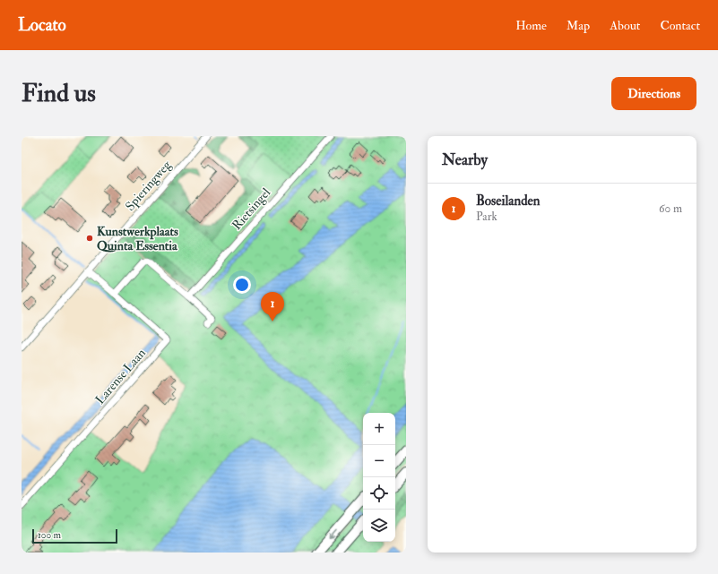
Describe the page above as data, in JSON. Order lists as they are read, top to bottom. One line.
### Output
{"streets":{"street":["Spieringweg","Rietsingel","Larense Laan"]},"crossings":[["Spieringweg","Larense Laan"]],"places":["Kunstwerkplaats Quinta Essentia"],"scale_bar":"100 m","page":{"header":"Locato","nav":["Home","Map","About","Contact"],"buttons":"Directions","title":"Find us","heading":"Nearby","list":[{"mark":"1","name":"Boseilanden","note":"Park","value":"60 m"}],"pins":"1","map_buttons":["+","−"],"scale":"100 m"}}
